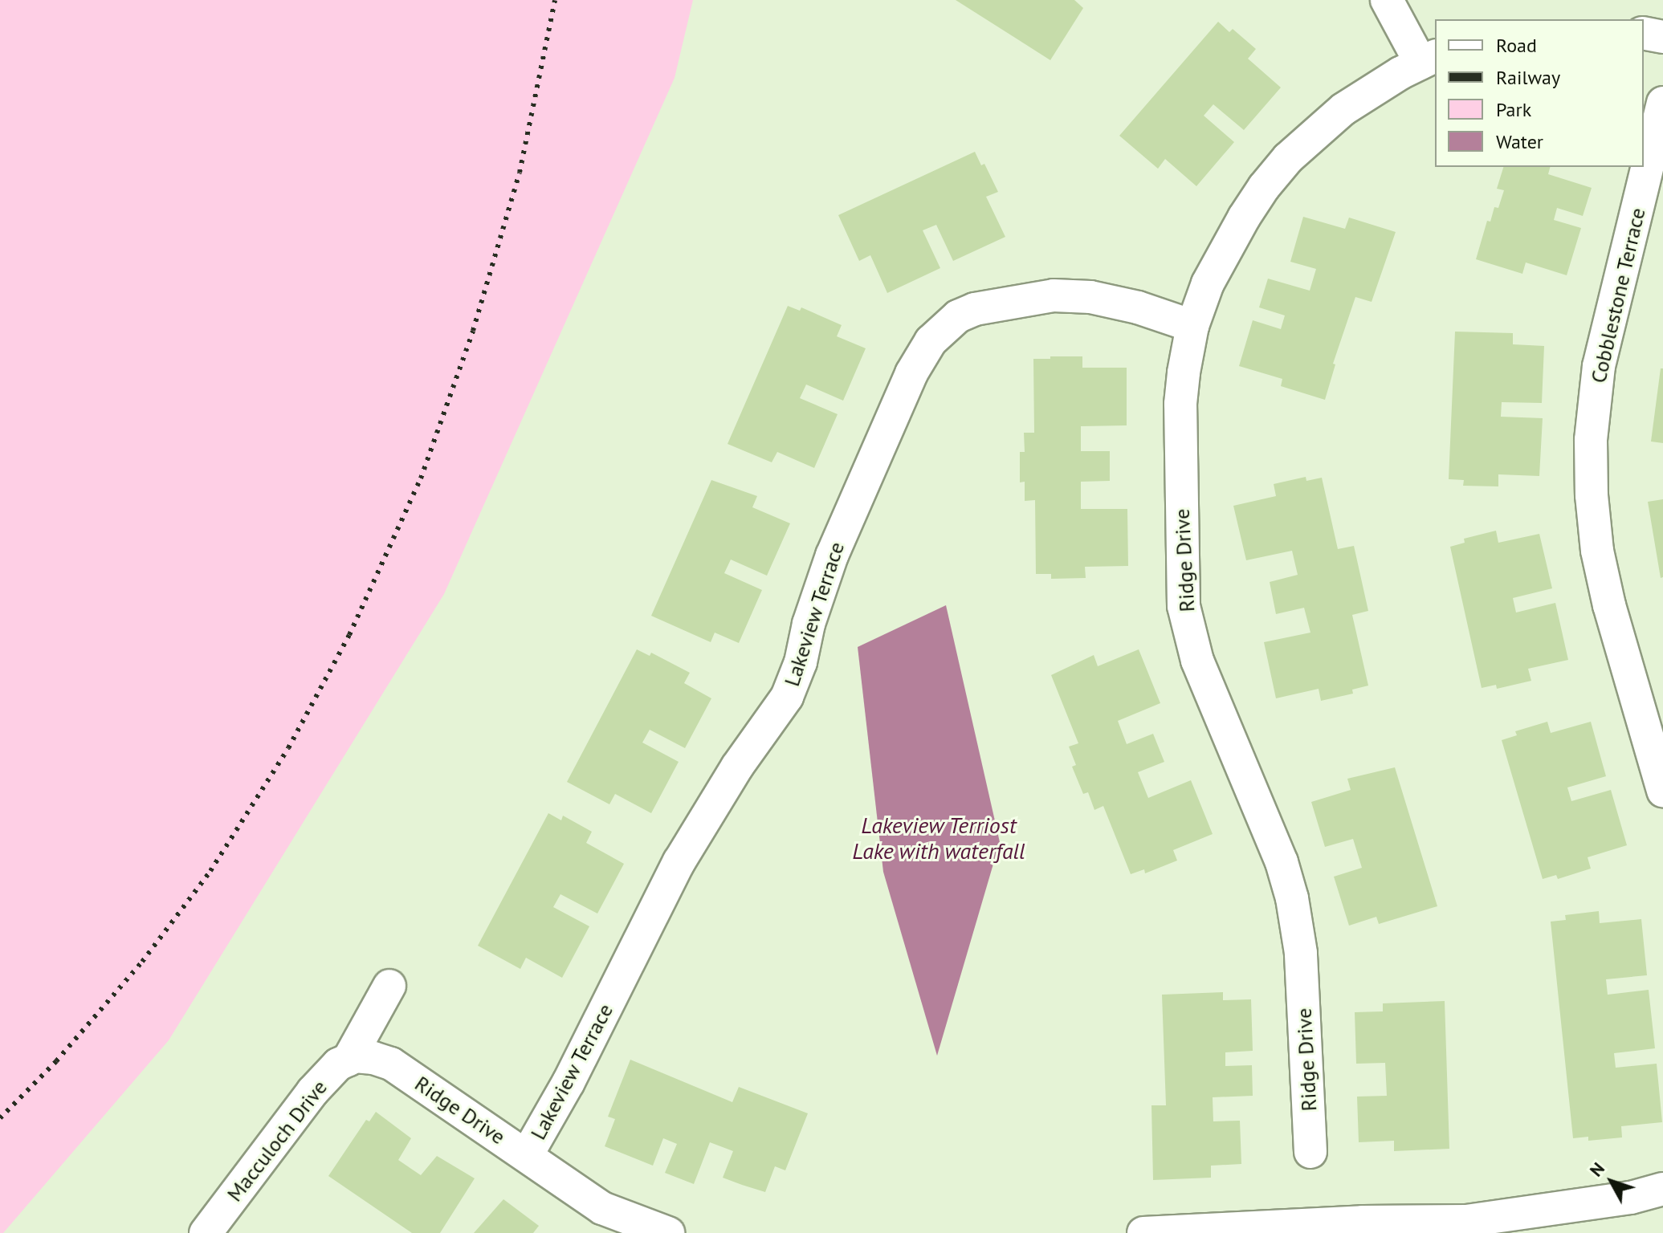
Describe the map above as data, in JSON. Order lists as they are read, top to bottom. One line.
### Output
{"streets":{"street":["Cobblestone Terrace","Ridge Drive","Lakeview Terrace","Macculoch Drive"]},"crossings":[["Ridge Drive","Lakeview Terrace"],["Ridge Drive","Macculoch Drive"]],"water":["Lakeview Terriost Lake with waterfall"],"legend":["Road","Railway","Park","Water"],"north":"top left"}
